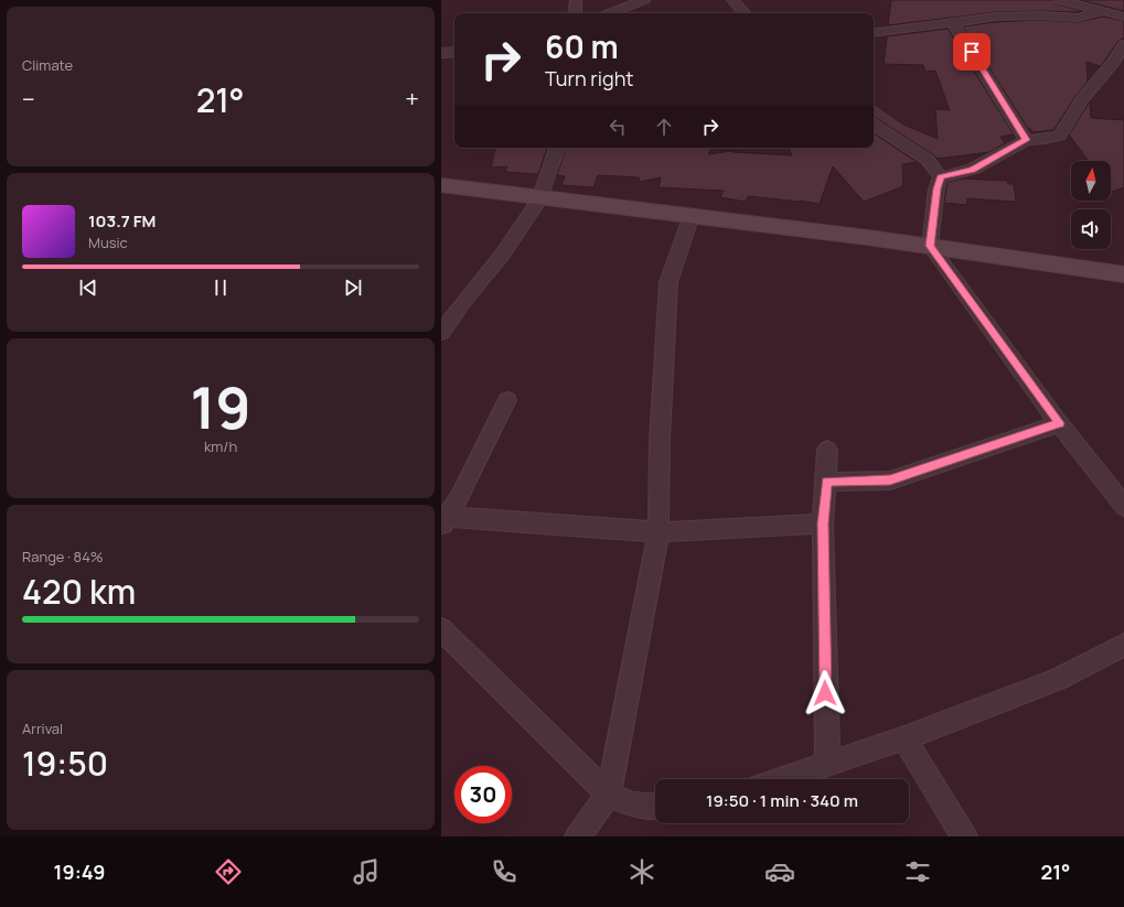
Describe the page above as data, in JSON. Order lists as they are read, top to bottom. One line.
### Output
{"north":"top","page":{"tile":["Climate",["19","km/h"],["Range · 84%","420 km"],["Arrival","19:50"]],"turn":["60 m","Turn right"],"heat":["−","21°","+"],"song":["103.7 FM","Music"],"limit":"30","trip":"19:50 · 1 min · 340 m","tabs":["19:49","21°"]}}
